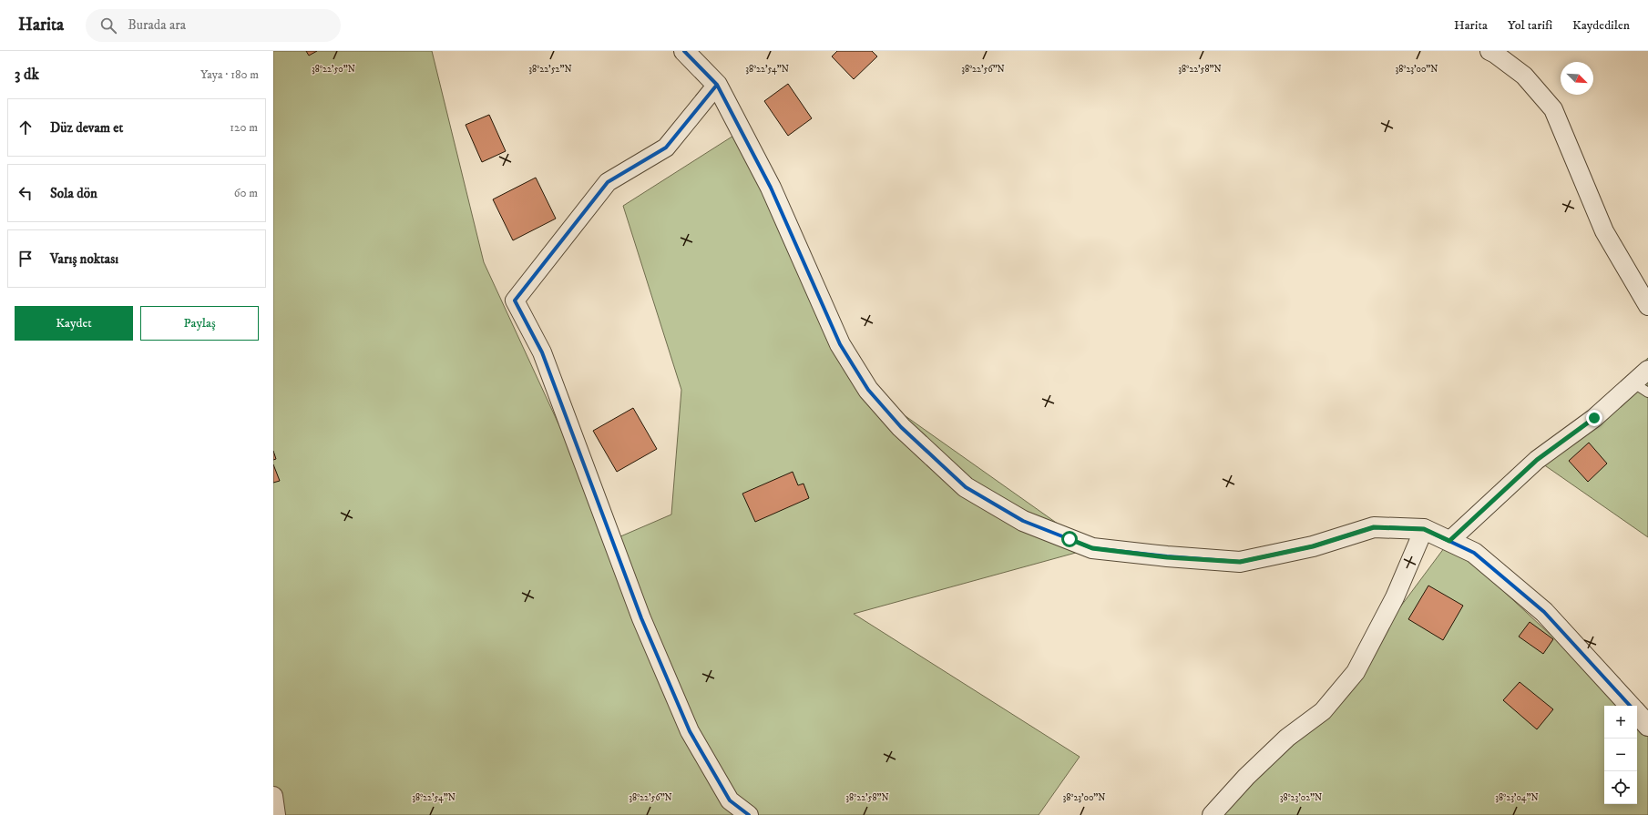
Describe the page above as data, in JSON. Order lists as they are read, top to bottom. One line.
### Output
{"north":"bottom right","page":{"header":"Harita","search":"Burada ara","nav":["Harita","Yol tarifi","Kaydedilen"],"heading":["3 dk","Yaya · 180 m"],"list":[["Düz devam et","120 m"],["Sola dön","60 m"],"Varış noktası"],"buttons":["Kaydet","Paylaş"],"map_buttons":["+","−"]},"coordinates":["38°22'50\"N","38°22'52\"N","38°22'54\"N","38°22'56\"N","38°22'58\"N","38°23'00\"N","38°23'02\"N","38°23'04\"N"]}
